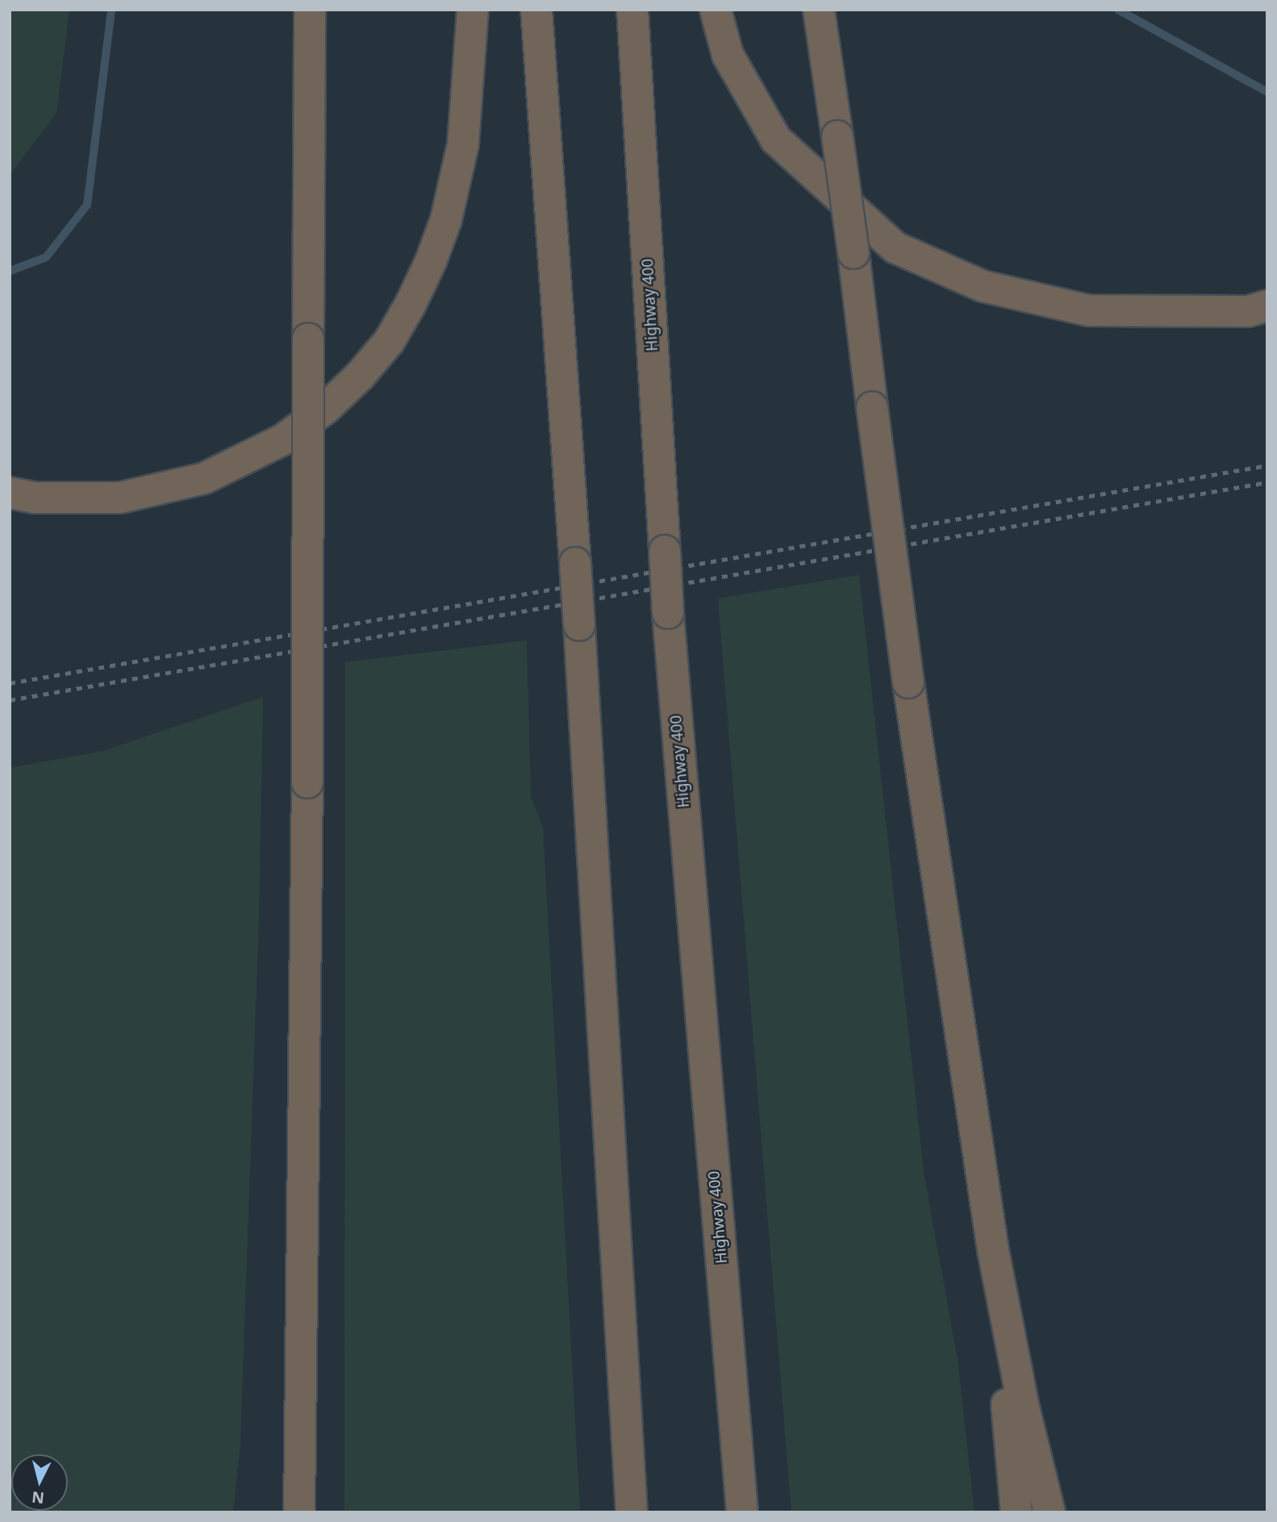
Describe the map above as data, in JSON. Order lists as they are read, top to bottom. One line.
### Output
{"streets":{"highway":["Highway 400"]},"north":"bottom"}
